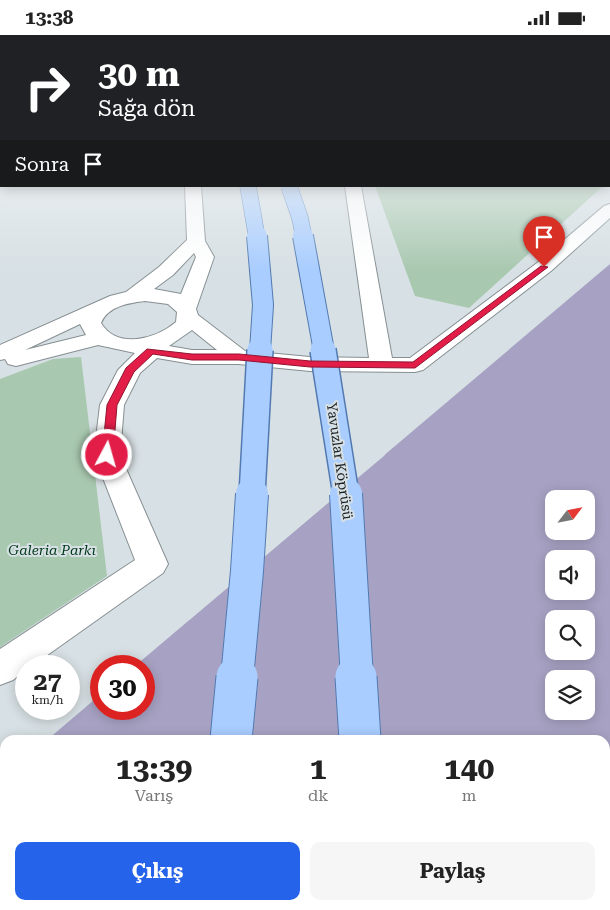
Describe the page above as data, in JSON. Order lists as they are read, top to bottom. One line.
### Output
{"streets":{"main road":["Yavuzlar Köprüsü"]},"parks":["Galeria Parkı"],"north":"top right","page":{"status":"13:38","turn":["30 m","Sağa dön"],"then":"Sonra","speed":"27 km/h","limit":"30","eta":["13:39","Varış","1","dk","140","m"],"buttons":["Çıkış","Paylaş"]}}
